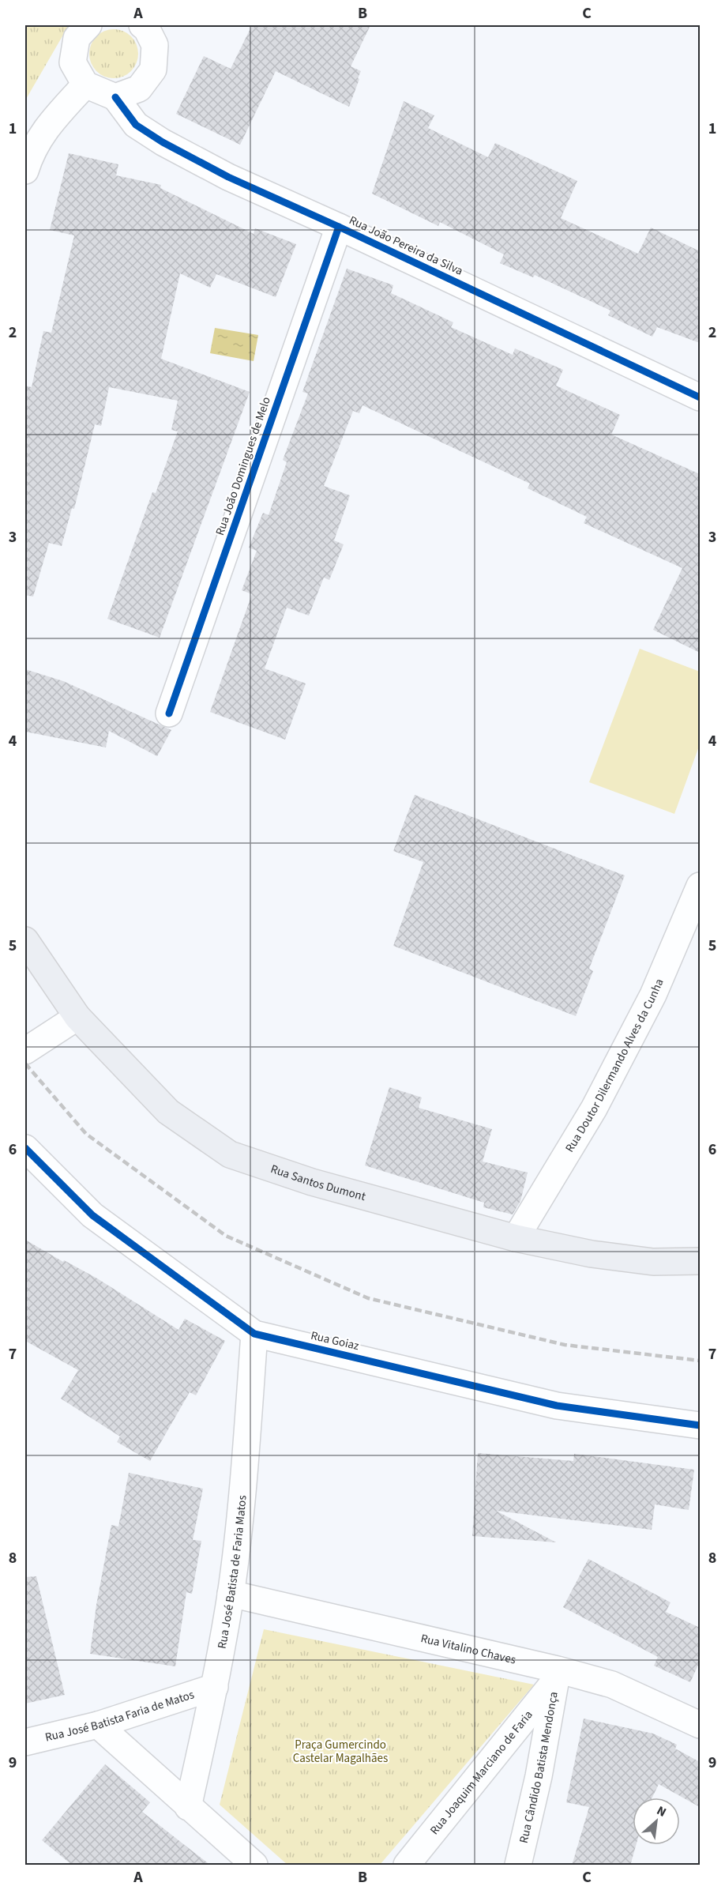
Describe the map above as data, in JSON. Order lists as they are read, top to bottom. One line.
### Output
{"streets":{"main road":["Rua Santos Dumont"],"street":["Rua João Pereira da Silva","Rua João Domingues de Melo","Rua Doutor Dilermando Alves da Cunha","Rua Goiaz","Rua José Batista de Faria Matos","Rua Vitalino Chaves","Rua José Batista Faria de Matos","Rua Cândido Batista Mendonça","Rua Joaquim Marciano de Faria"]},"crossings":[["Rua João Pereira da Silva","Rua João Domingues de Melo"],["Rua Doutor Dilermando Alves da Cunha","Rua Santos Dumont"],["Rua Goiaz","Rua José Batista de Faria Matos"],["Rua José Batista de Faria Matos","Rua Vitalino Chaves"],["Rua José Batista de Faria Matos","Rua José Batista Faria de Matos"],["Rua Vitalino Chaves","Rua Cândido Batista Mendonça"],["Rua Vitalino Chaves","Rua Joaquim Marciano de Faria"],["Rua Cândido Batista Mendonça","Rua Joaquim Marciano de Faria"]],"parks":["Praça Gumercindo Castelar Magalhães"],"north":"top right","grid":{"columns":["A","B","C"],"rows":["1","2","3","4","5","6","7","8","9"]}}
